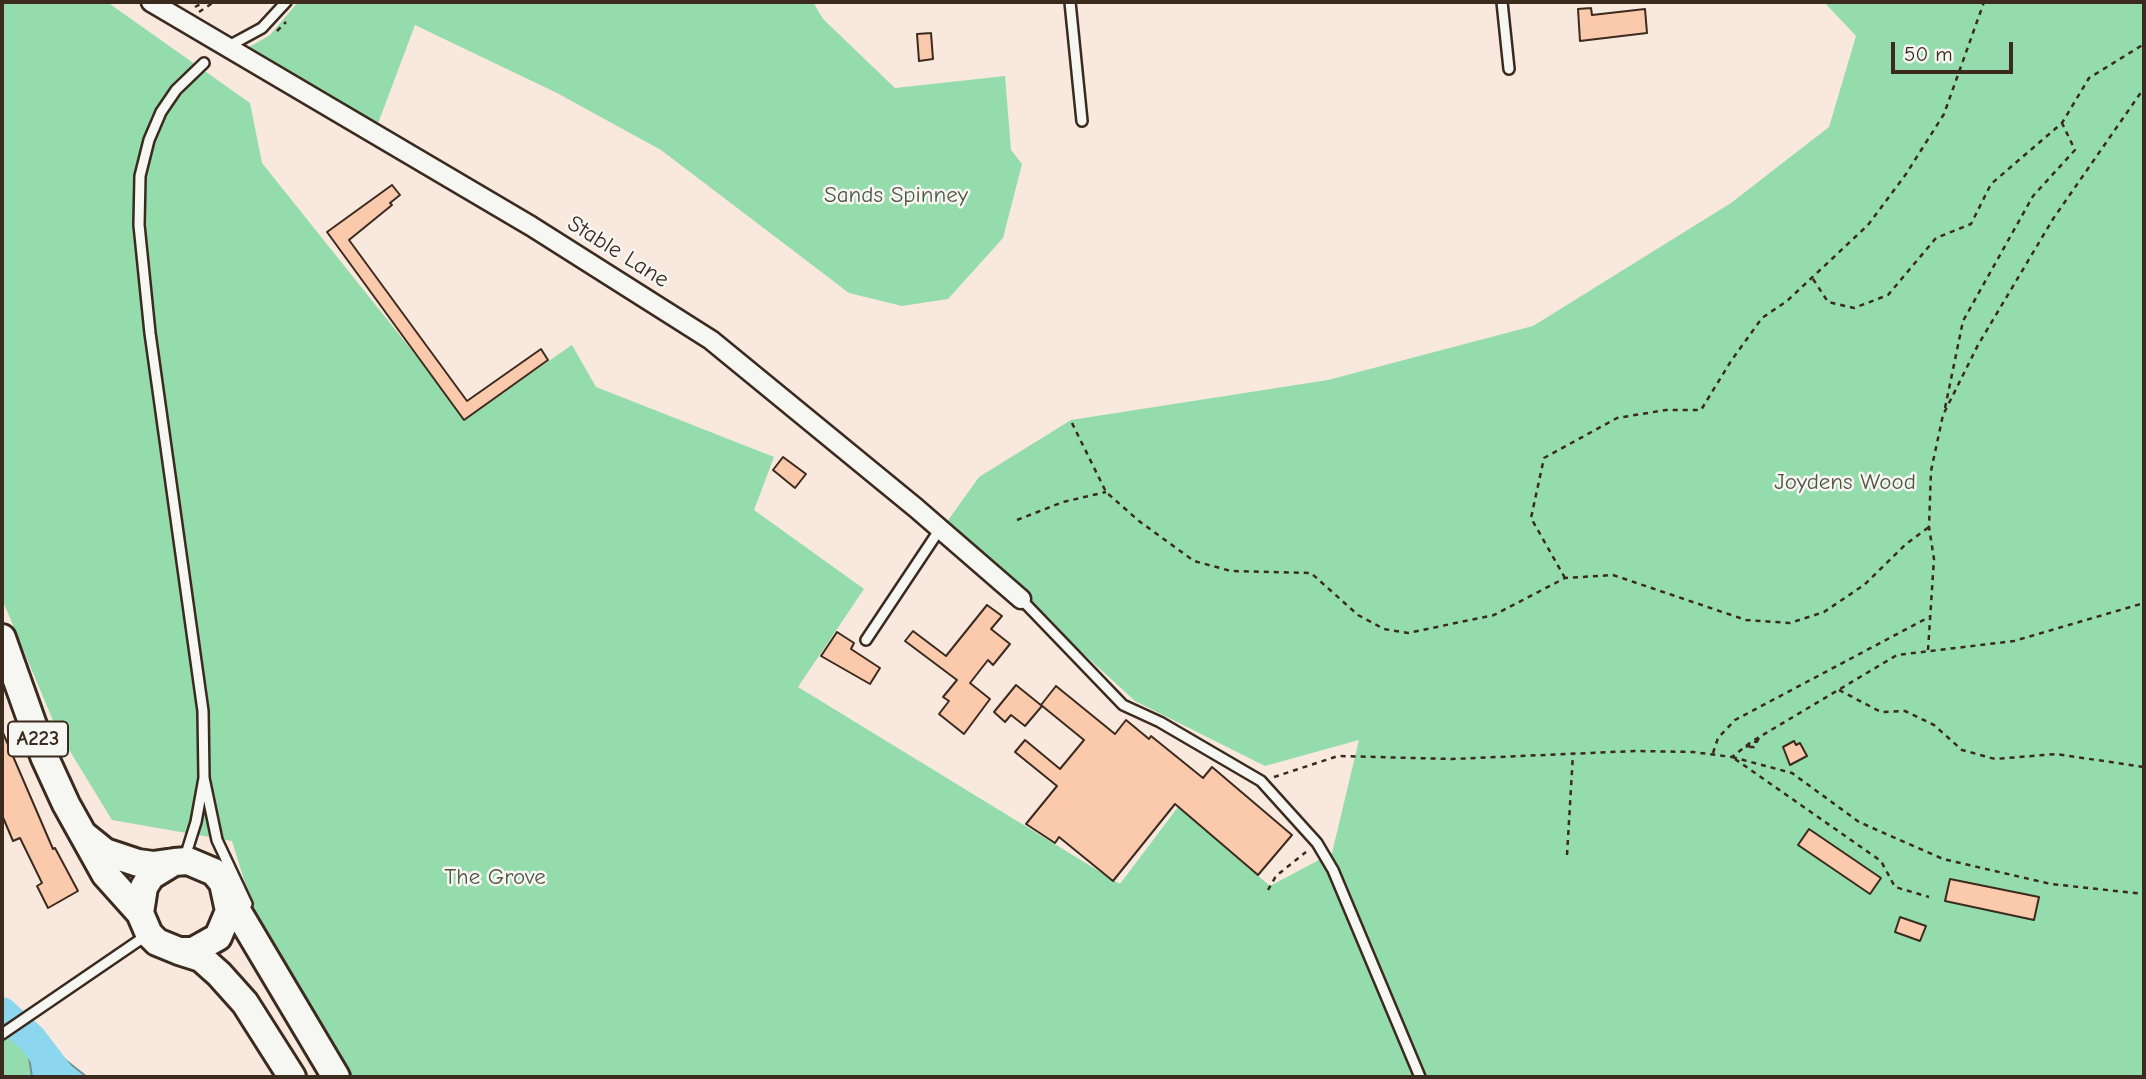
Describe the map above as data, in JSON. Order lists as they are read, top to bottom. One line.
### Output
{"streets":{"main road":["A223"],"street":["Stable Lane"]},"parks":["Sands Spinney","Joydens Wood","The Grove"],"scale_bar":"50 m"}
